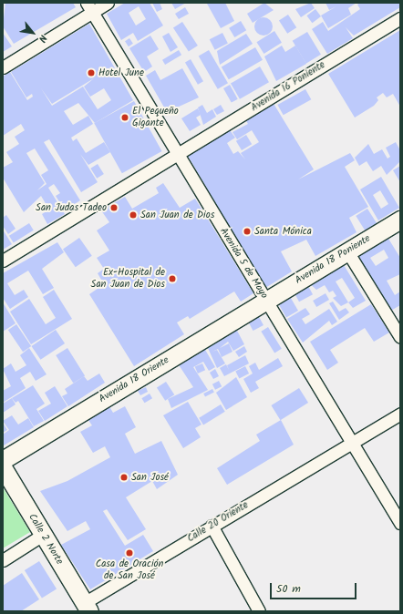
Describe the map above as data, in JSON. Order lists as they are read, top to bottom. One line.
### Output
{"streets":{"street":["Avenida 16 Poniente","Avenida 18 Poniente","Avenida 5 de Mayo","Avenida 18 Oriente","Calle 20 Oriente","Calle 2 Norte"]},"crossings":[["Avenida 16 Poniente","Avenida 5 de Mayo"],["Avenida 18 Poniente","Avenida 5 de Mayo"],["Avenida 18 Poniente","Avenida 18 Oriente"],["Avenida 5 de Mayo","Avenida 18 Oriente"],["Avenida 5 de Mayo","Calle 20 Oriente"],["Calle 20 Oriente","Calle 2 Norte"]],"places":["Hotel June","El Pequeño Gigante","San Judas Tadeo","San Juan de Dios","Santa Mónica","Ex-Hospital de San Juan de Dios","San José","Casa de Oración de San José"],"scale_bar":"50 m","north":"bottom right"}
